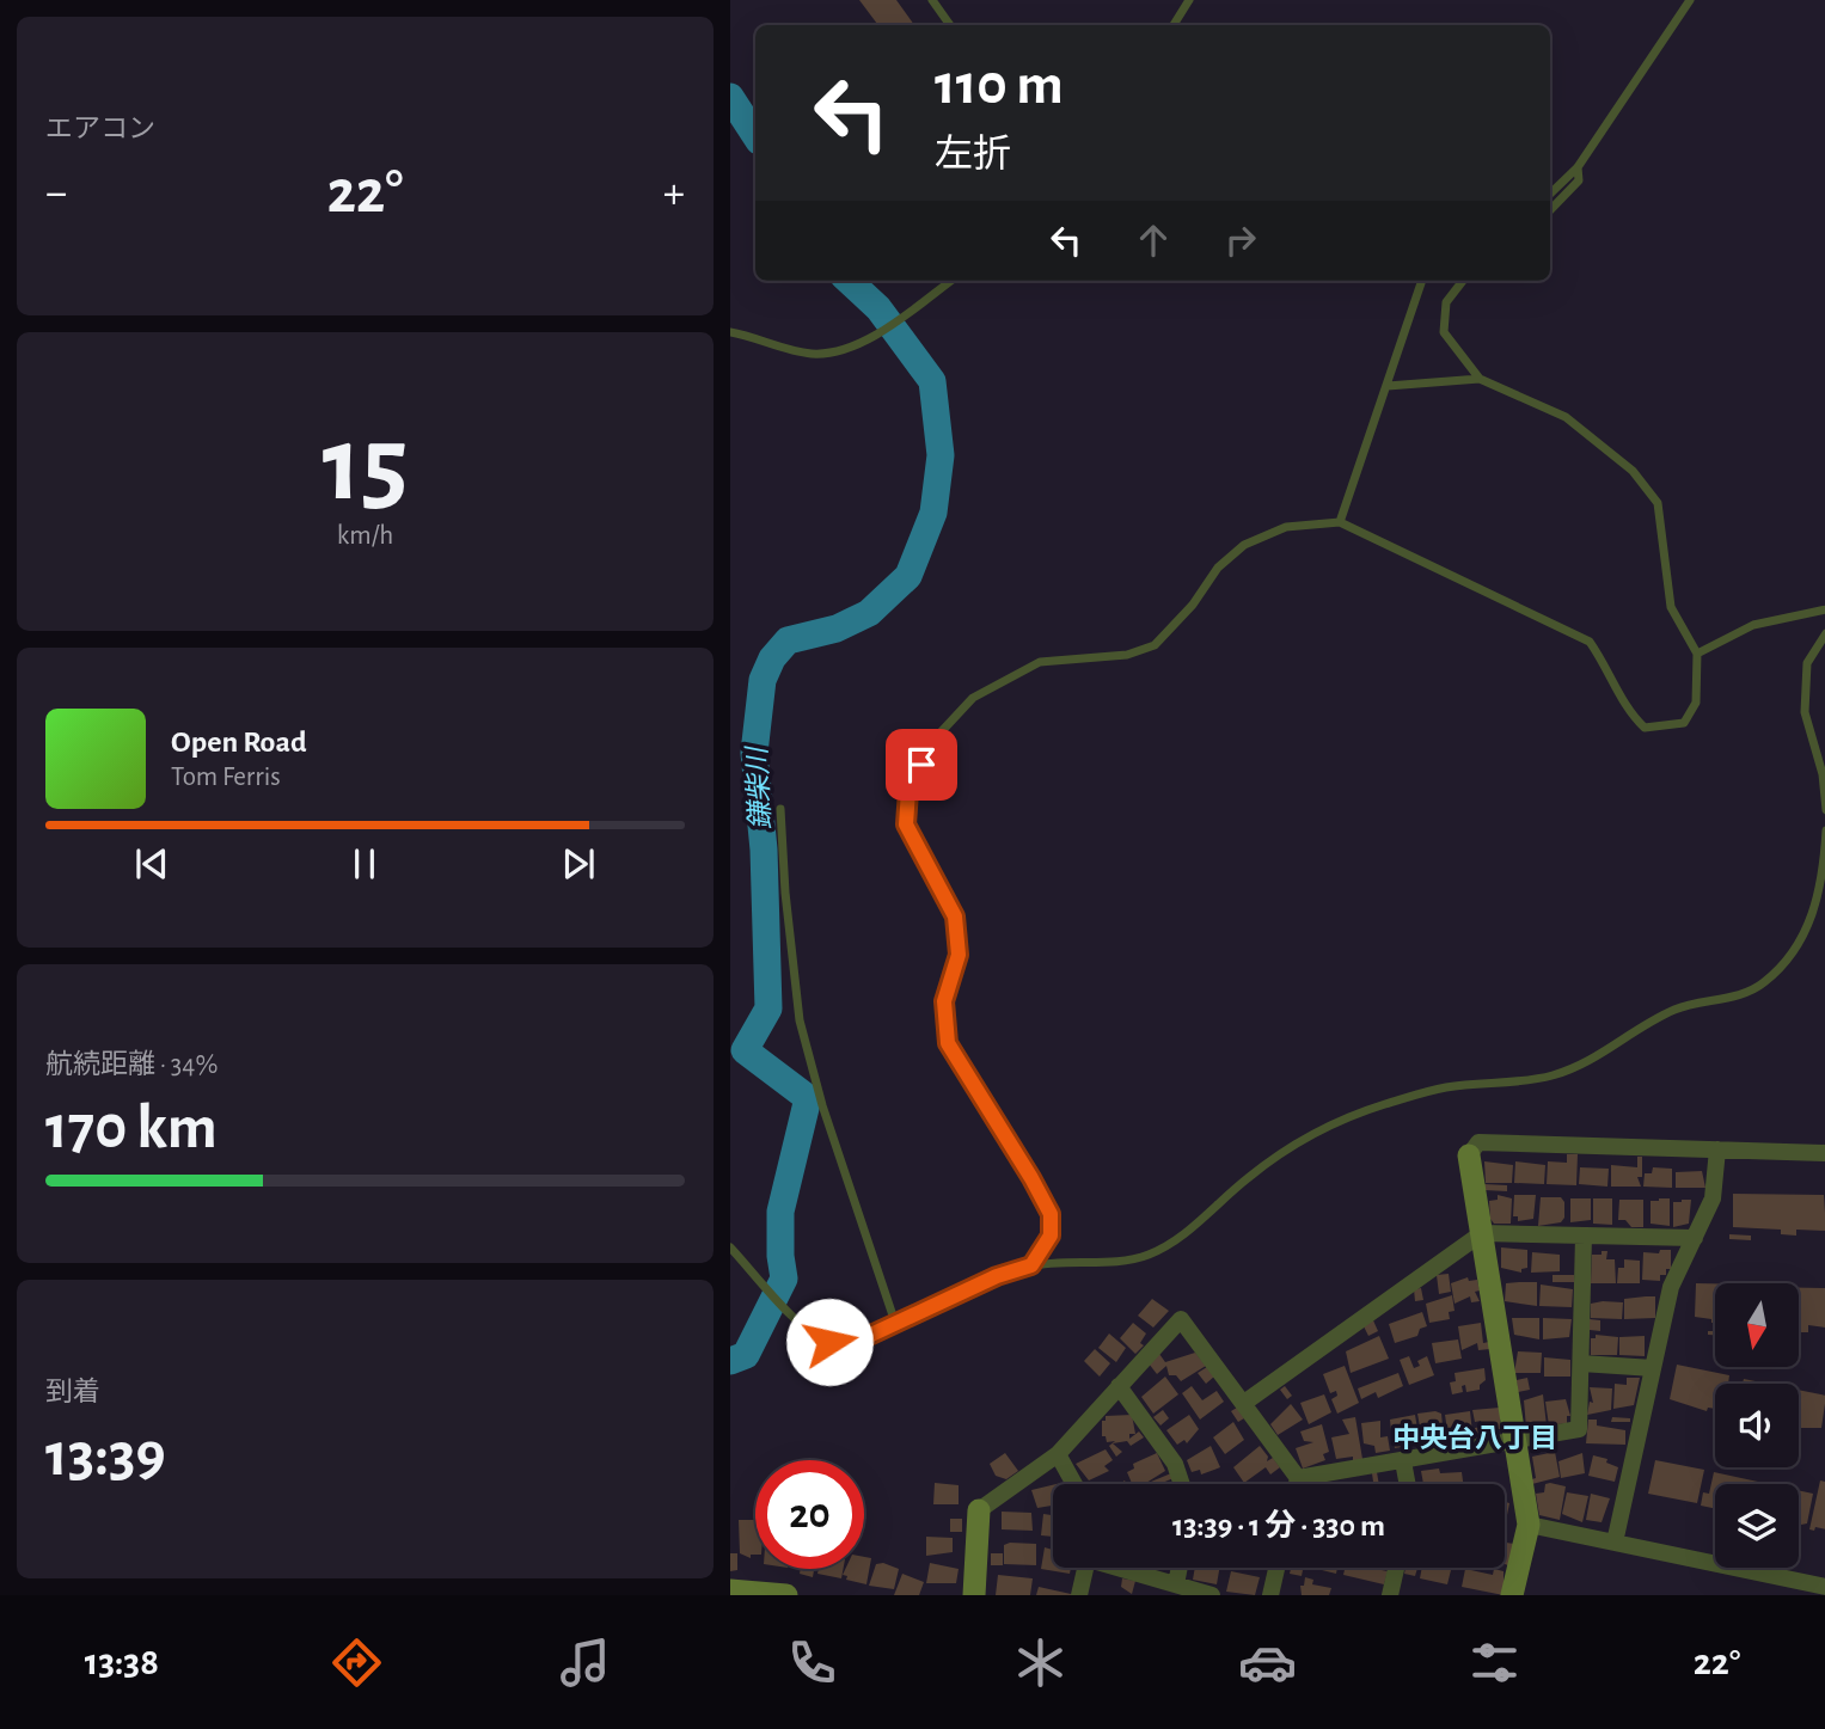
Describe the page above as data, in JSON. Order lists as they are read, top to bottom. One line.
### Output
{"districts":["中央台八丁目"],"water":["鎌柴川"],"north":"bottom","page":{"tile":["エアコン",["15","km/h"],["航続距離 · 34%","170 km"],["到着","13:39"]],"turn":["110 m","左折"],"heat":["−","22°","+"],"song":["Open Road","Tom Ferris"],"limit":"20","trip":"13:39 · 1 分 · 330 m","tabs":["13:38","22°"]}}
